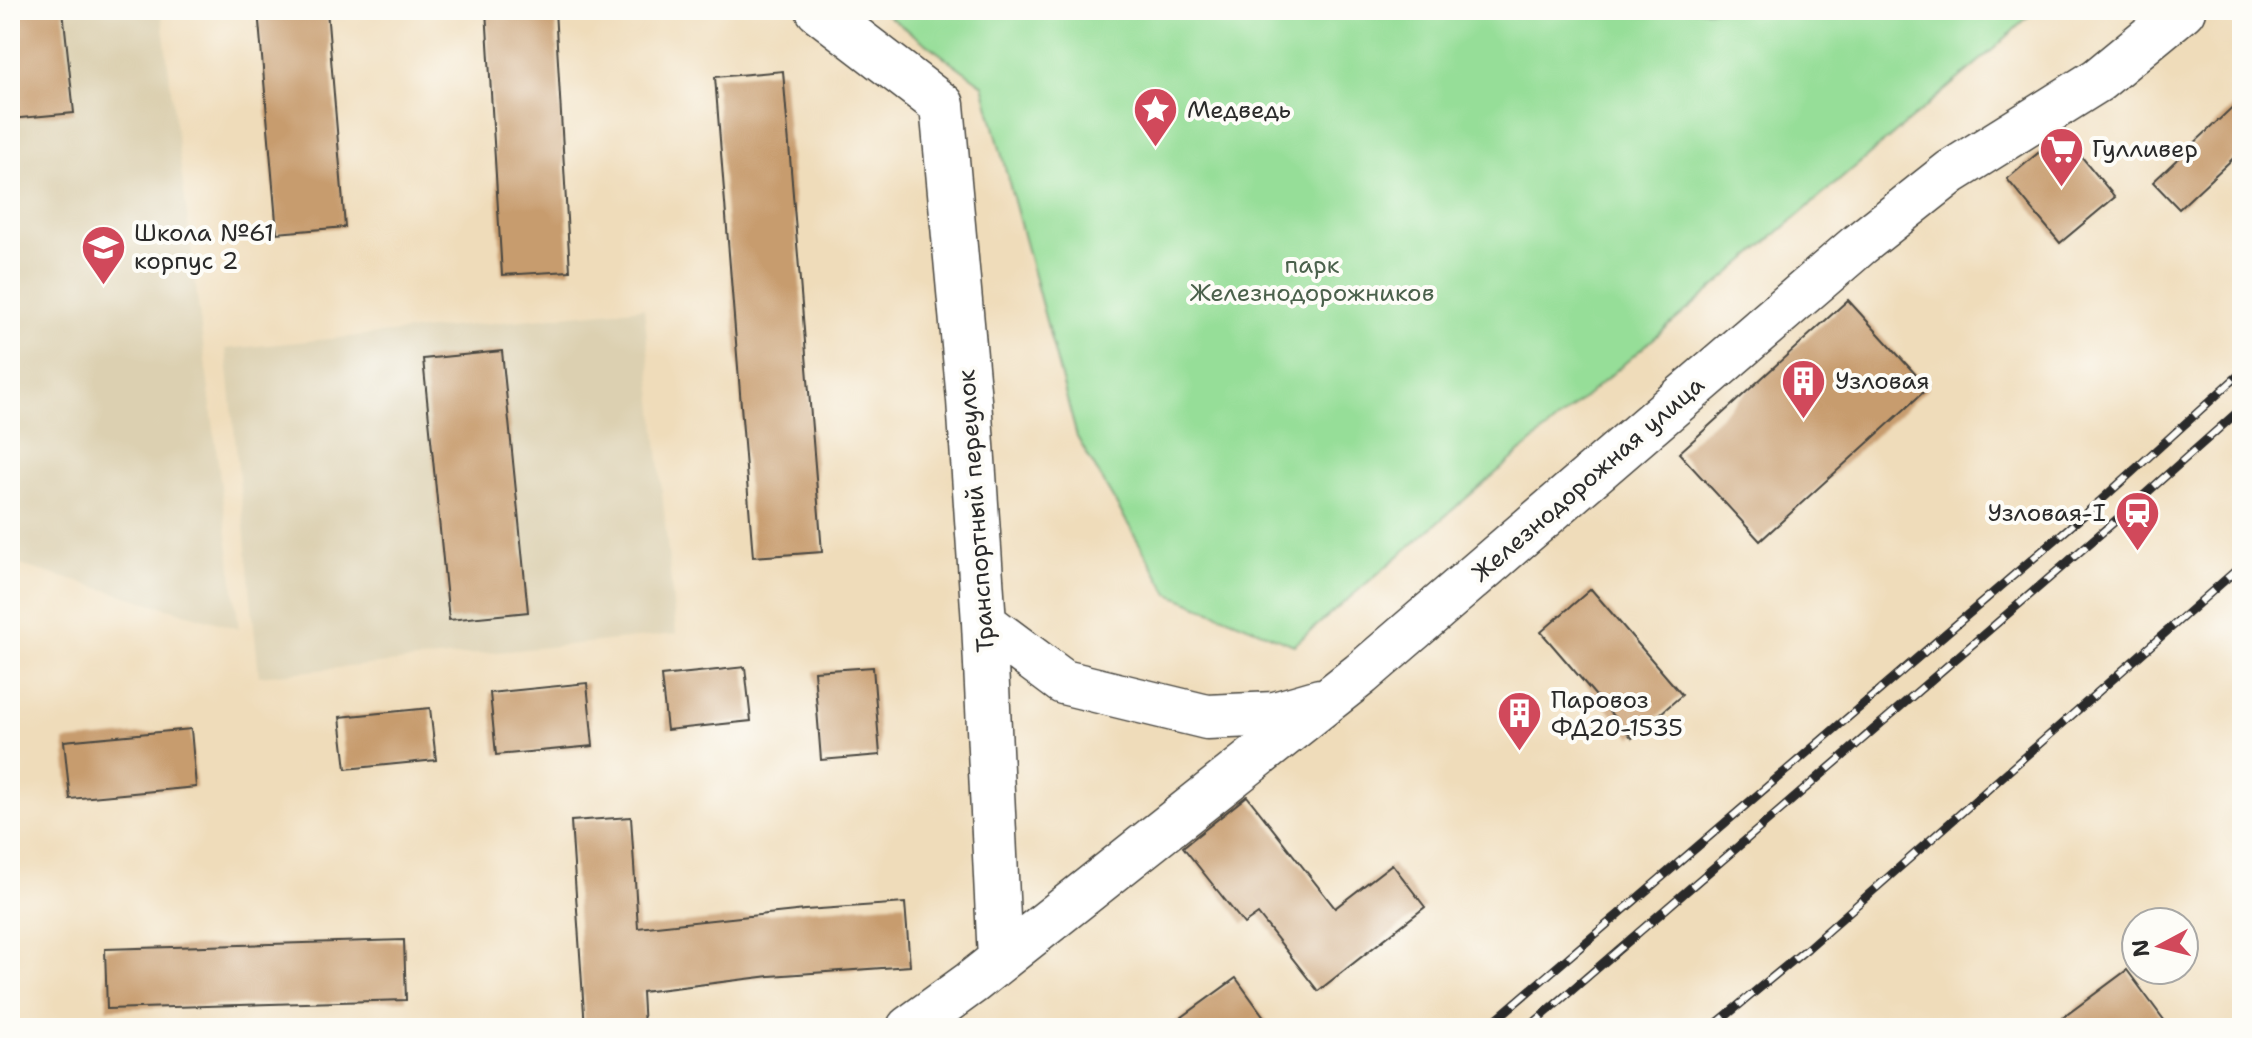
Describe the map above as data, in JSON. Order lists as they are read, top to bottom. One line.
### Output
{"streets":{"street":["Железнодорожная улица","Транспортный переулок"]},"crossings":[["Железнодорожная улица","Транспортный переулок"]],"parks":["парк Железнодорожников"],"places":{"place":["Медведь"],"supermarket":["Гулливер"],"school or university":["Школа №61 корпус 2"],"building":["Узловая","Паровоз ФД20-1535"],"station":["Узловая-I"]},"north":"left"}
